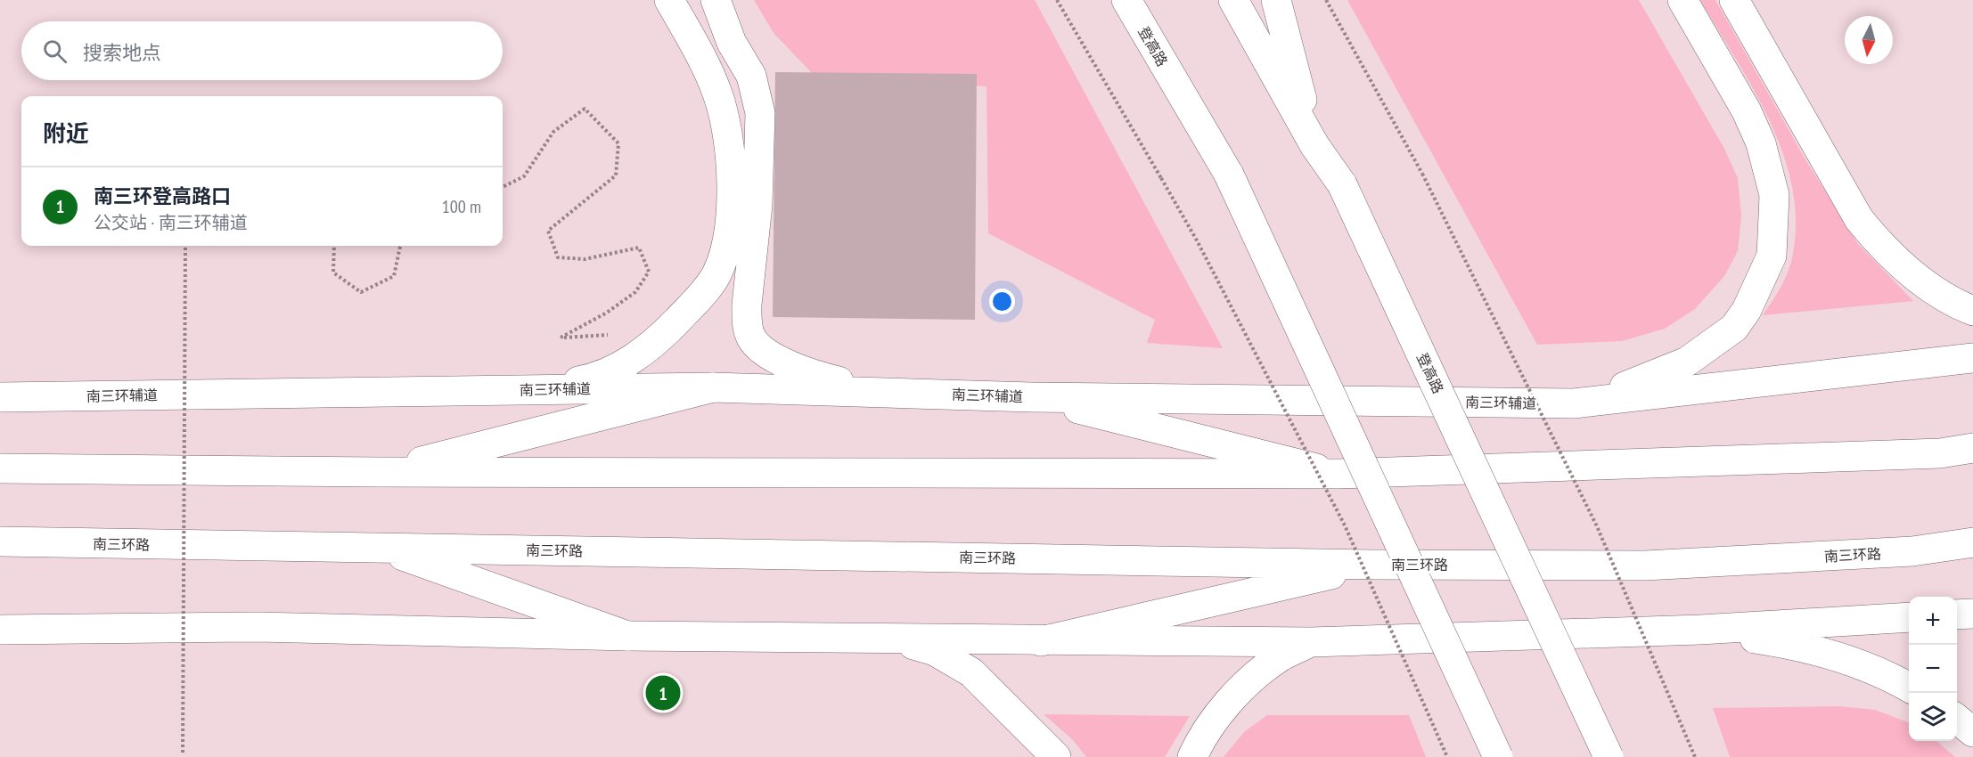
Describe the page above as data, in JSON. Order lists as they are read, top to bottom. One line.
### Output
{"streets":{"main road":["登高路","南三环辅道","南三环路"]},"north":"bottom","page":{"search":"搜索地点","heading":"附近","list":[{"mark":"1","name":"南三环登高路口","note":"公交站 · 南三环辅道","value":"100 m"}],"map_buttons":["+","−"],"pins":"1"}}
